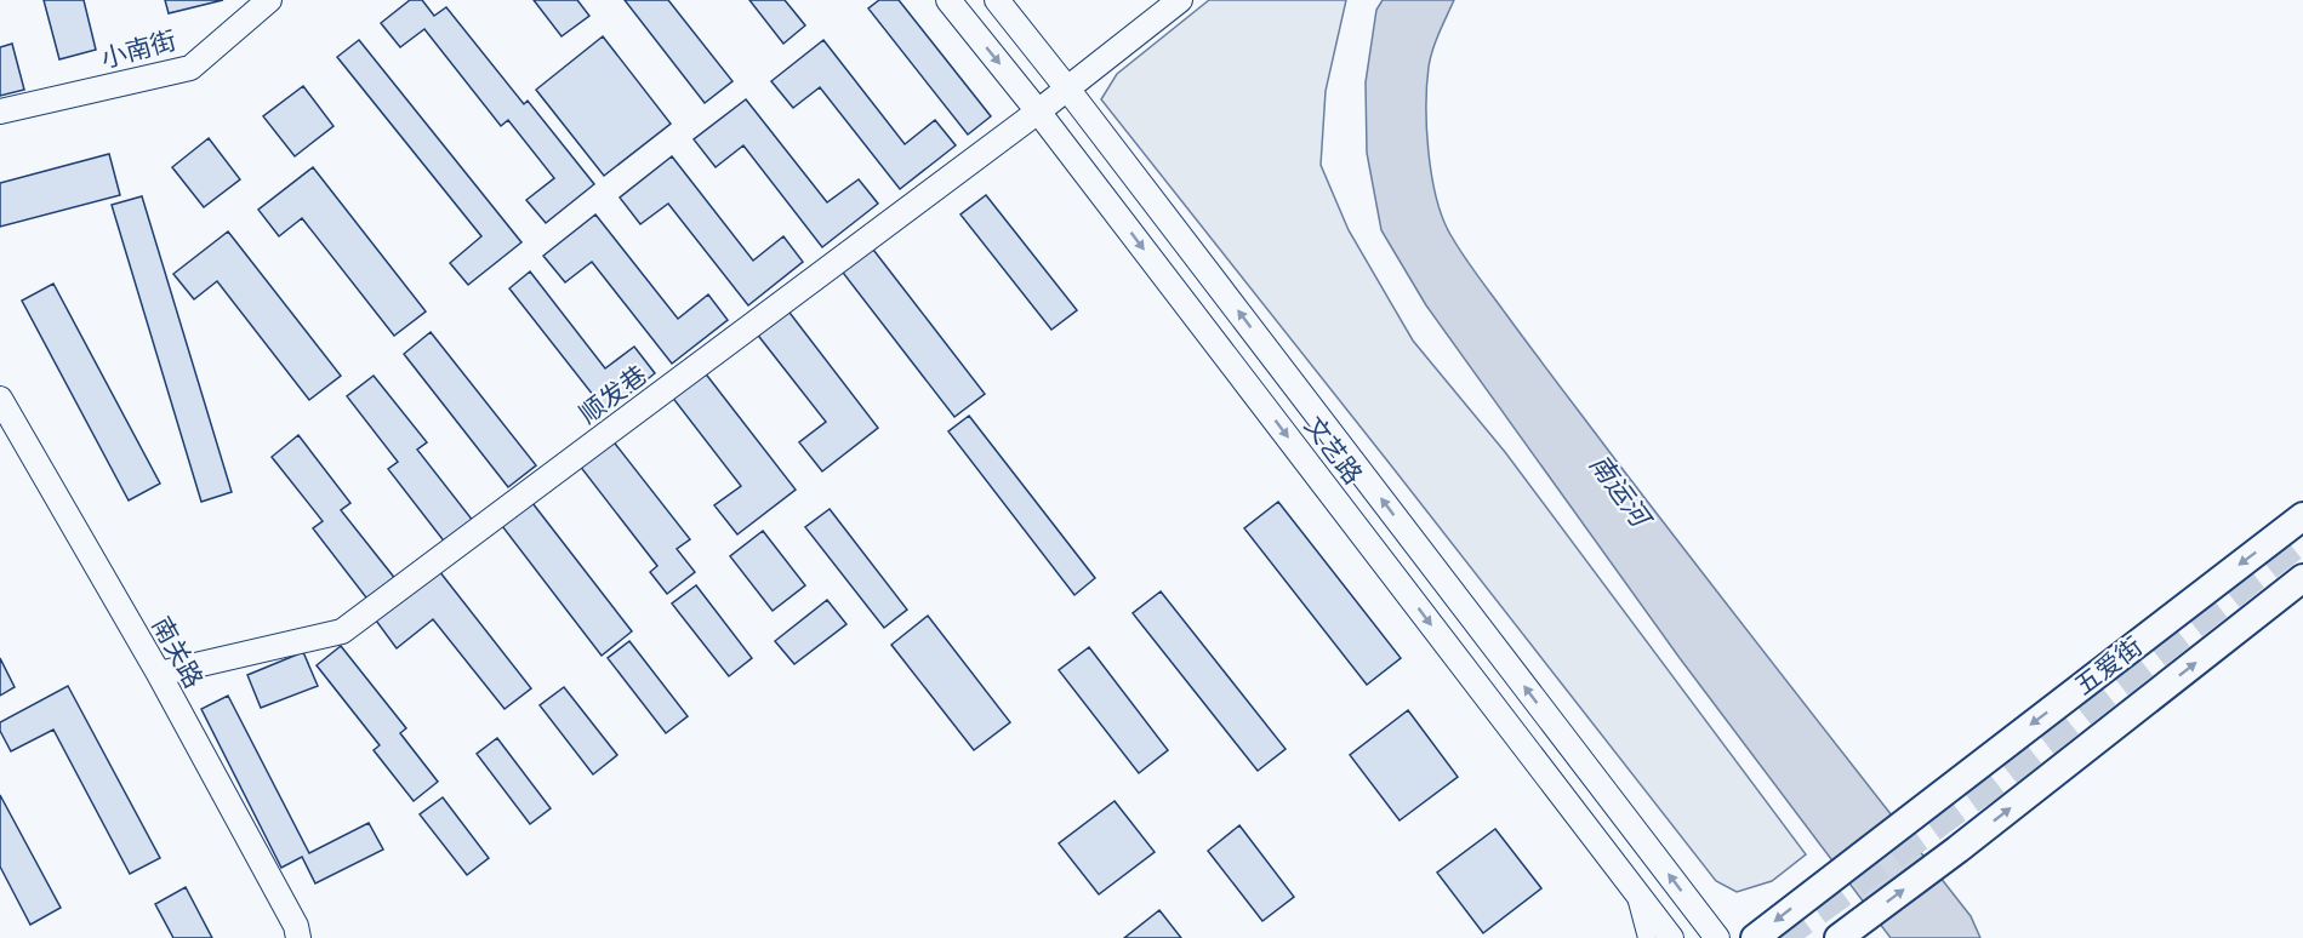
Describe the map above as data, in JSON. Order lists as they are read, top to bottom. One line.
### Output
{"streets":{"main road":["小南街","顺发巷","文艺路","南关路","五爱街"]},"crossings":[["顺发巷","文艺路"],["顺发巷","南关路"]],"water":["南运河"]}
